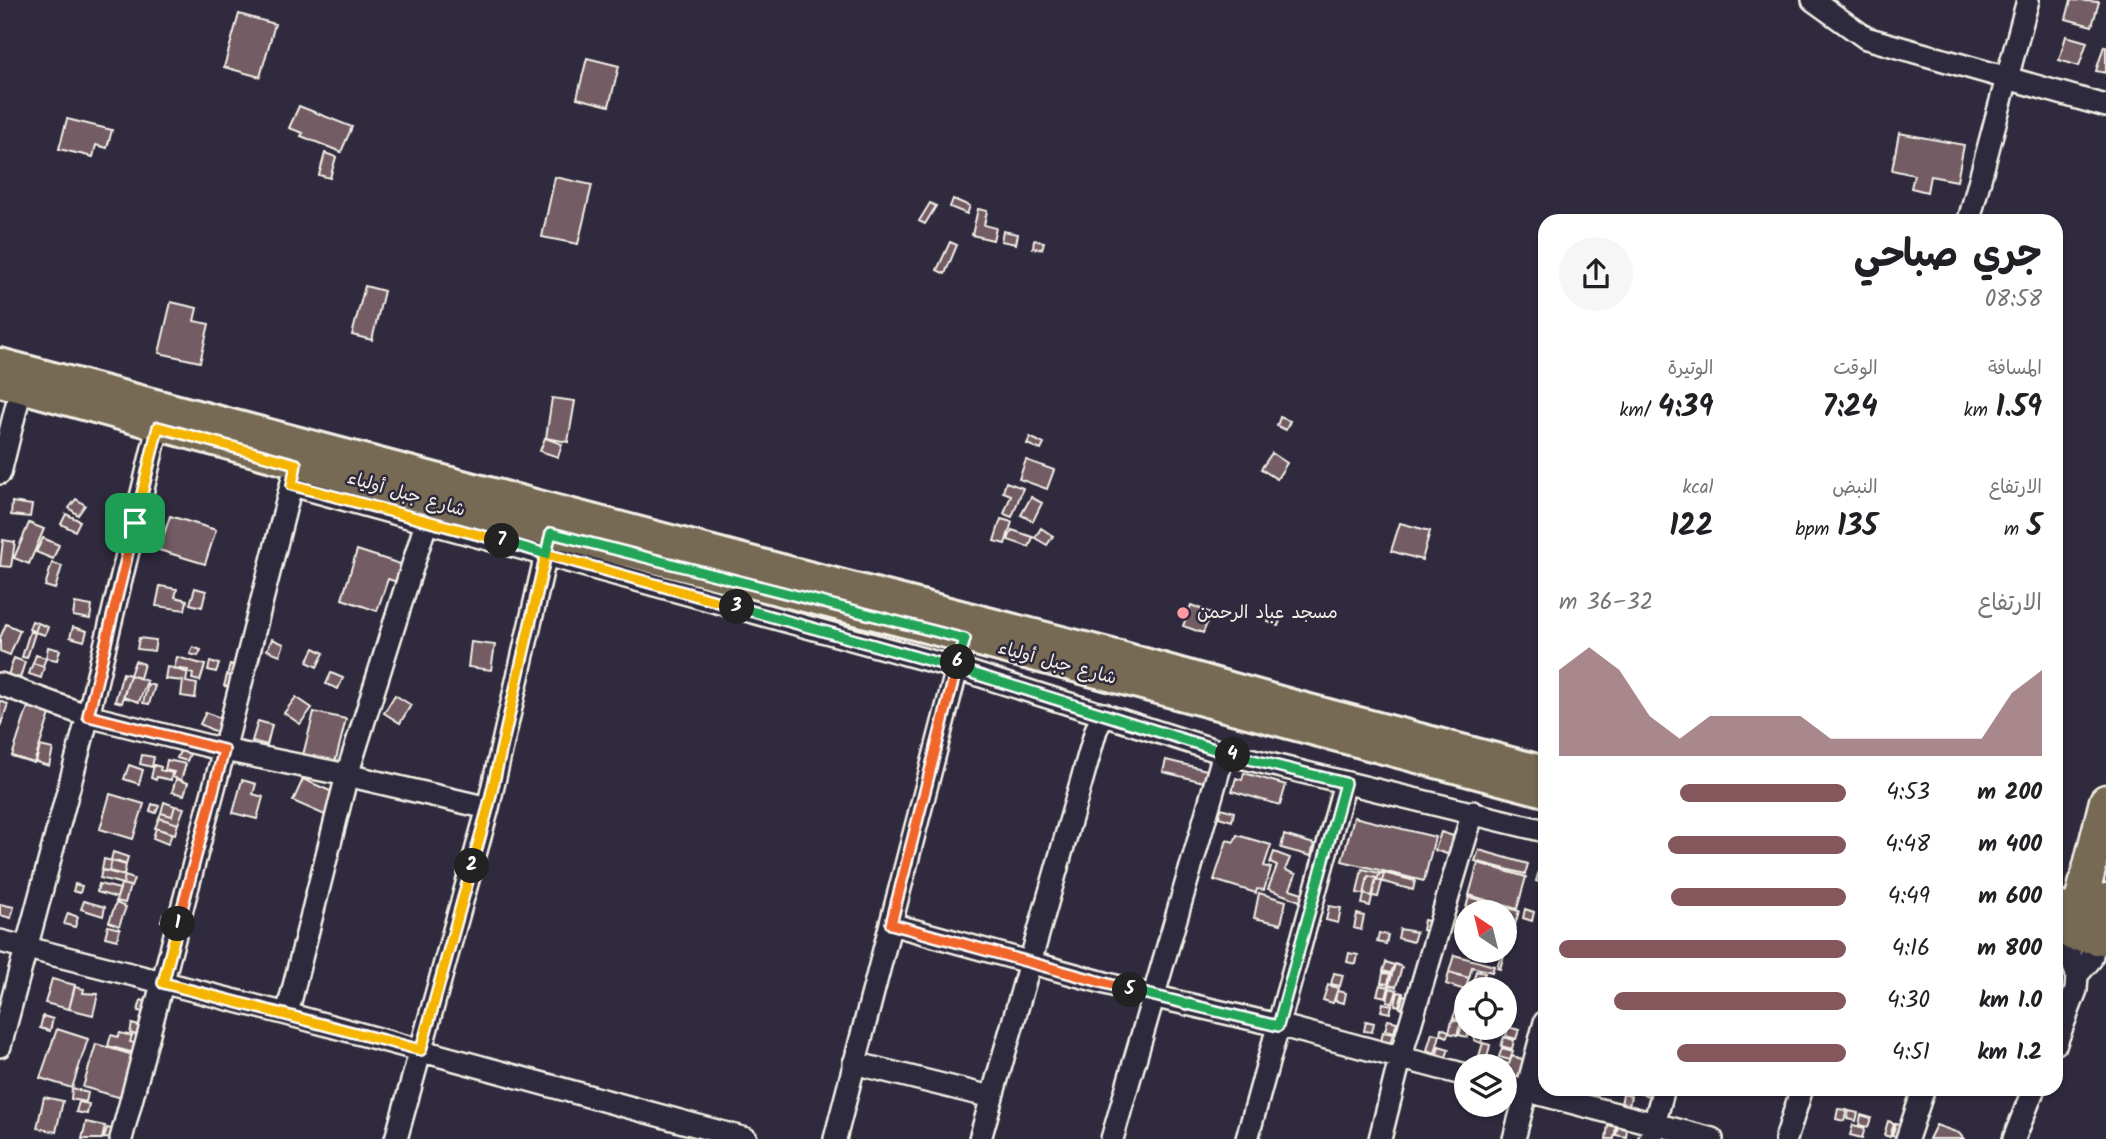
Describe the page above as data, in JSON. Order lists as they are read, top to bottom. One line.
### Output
{"streets":{"main road":["شارع جبل أولياء"]},"places":["مسجد عباد الرحمن"],"north":"top left","page":{"heading":["جري صباحي","08:58"],"stats":[["المسافة","1.59 km"],["الوقت","7:24"],["الوتيرة","4:39 /km"],["الارتفاع","5 m"],["النبض","135 bpm"],["kcal","122"]],"pins":["7","3","6","4","2","1","5"],"chart":["الارتفاع","32–36 m"],"list":[{"name":"200 m","note":"4:53"},{"name":"400 m","note":"4:48"},{"name":"600 m","note":"4:49"},{"name":"800 m","note":"4:16"},{"name":"1.0 km","note":"4:30"},{"name":"1.2 km","note":"4:51"}]}}
